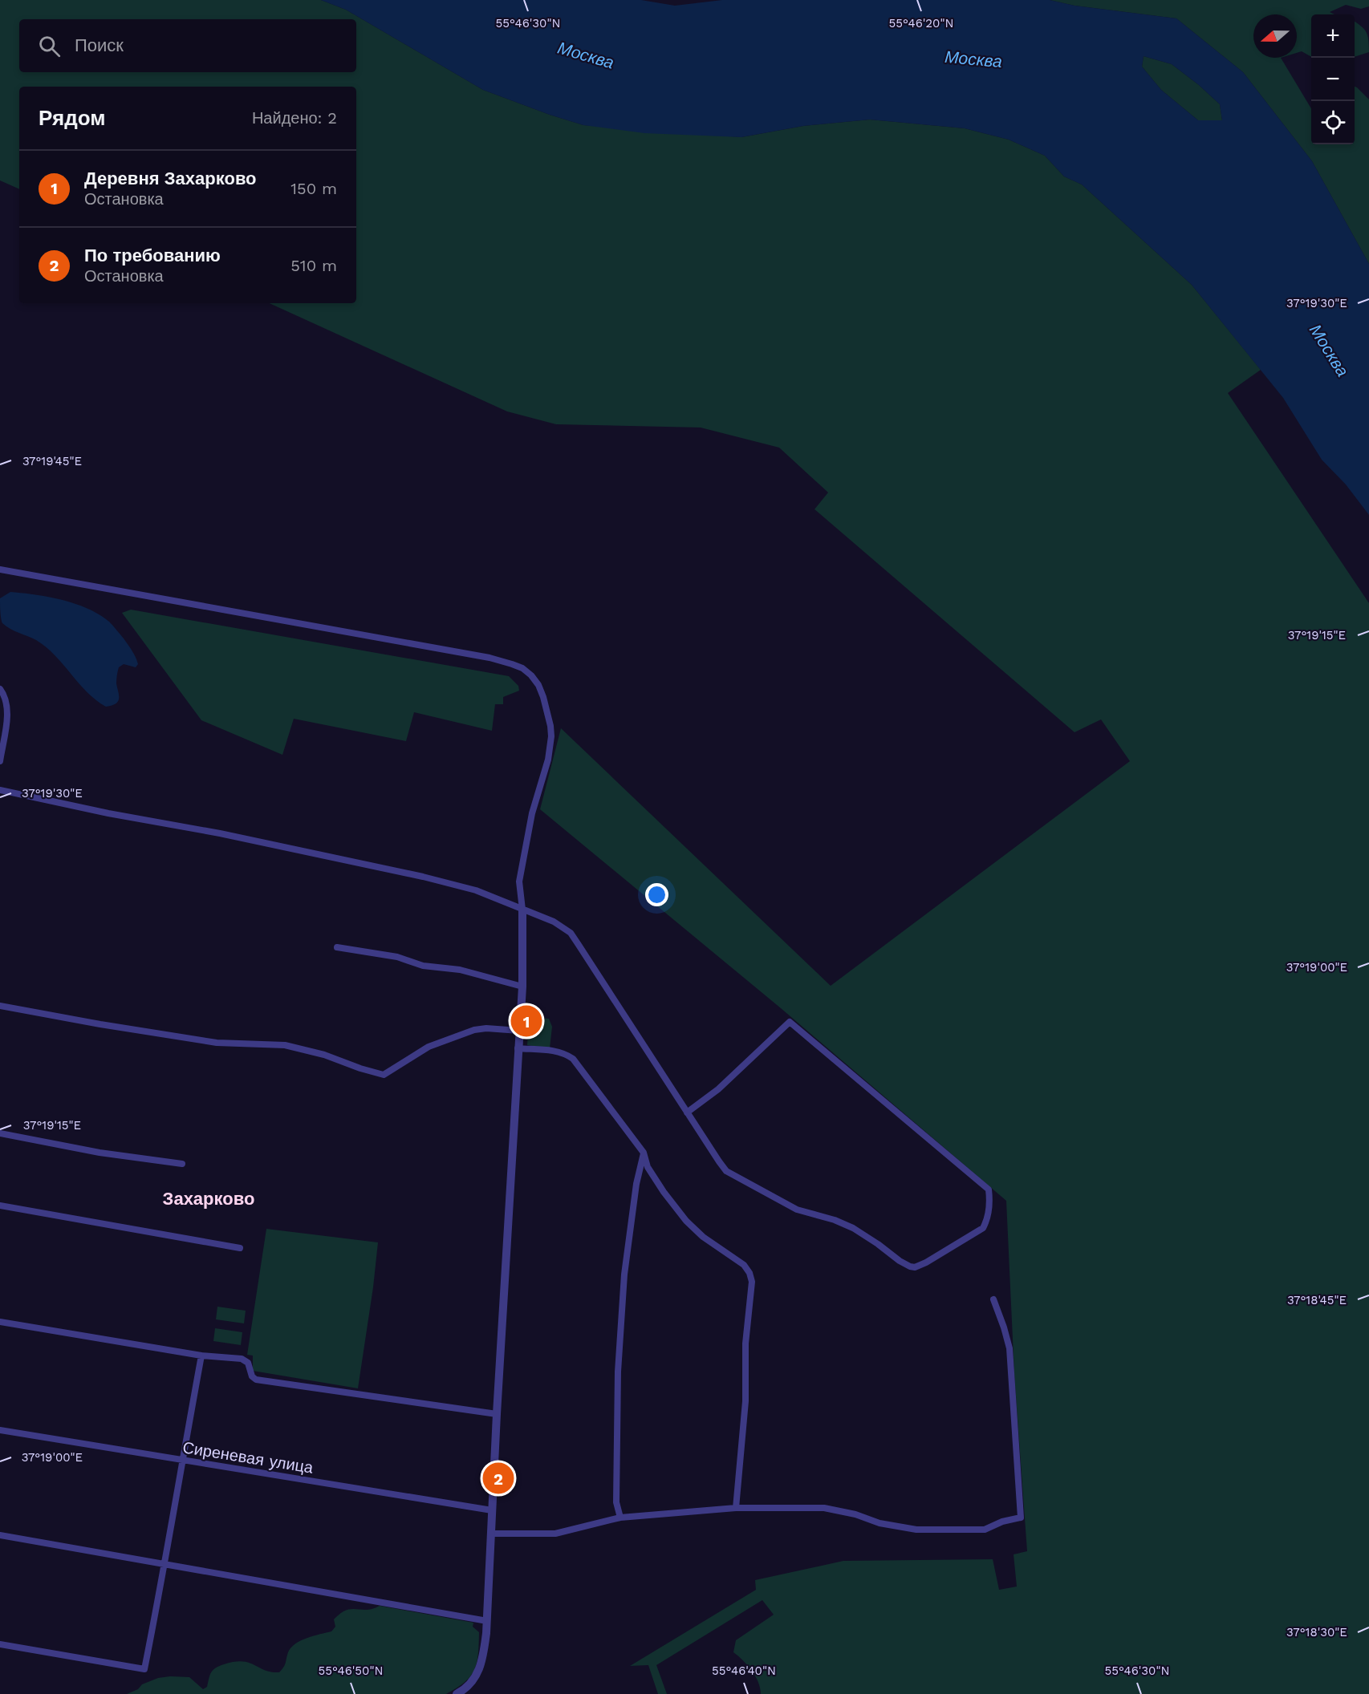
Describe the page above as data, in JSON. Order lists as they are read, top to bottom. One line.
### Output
{"streets":{"street":["Сиреневая улица"]},"districts":["Захарково"],"water":["Москва"],"north":"left","page":{"map_buttons":["+","−"],"search":"Поиск","heading":["Рядом","Найдено: 2"],"list":[{"mark":"1","name":"Деревня Захарково","note":"Остановка","value":"150 m"},{"mark":"2","name":"По требованию","note":"Остановка","value":"510 m"}],"pins":["1","2"]},"coordinates":["55°46'30\"N","55°46'20\"N","37°19'30\"E","37°19'45\"E","37°19'15\"E","37°19'00\"E","37°18'45\"E","37°18'30\"E","55°46'50\"N","55°46'40\"N"]}
